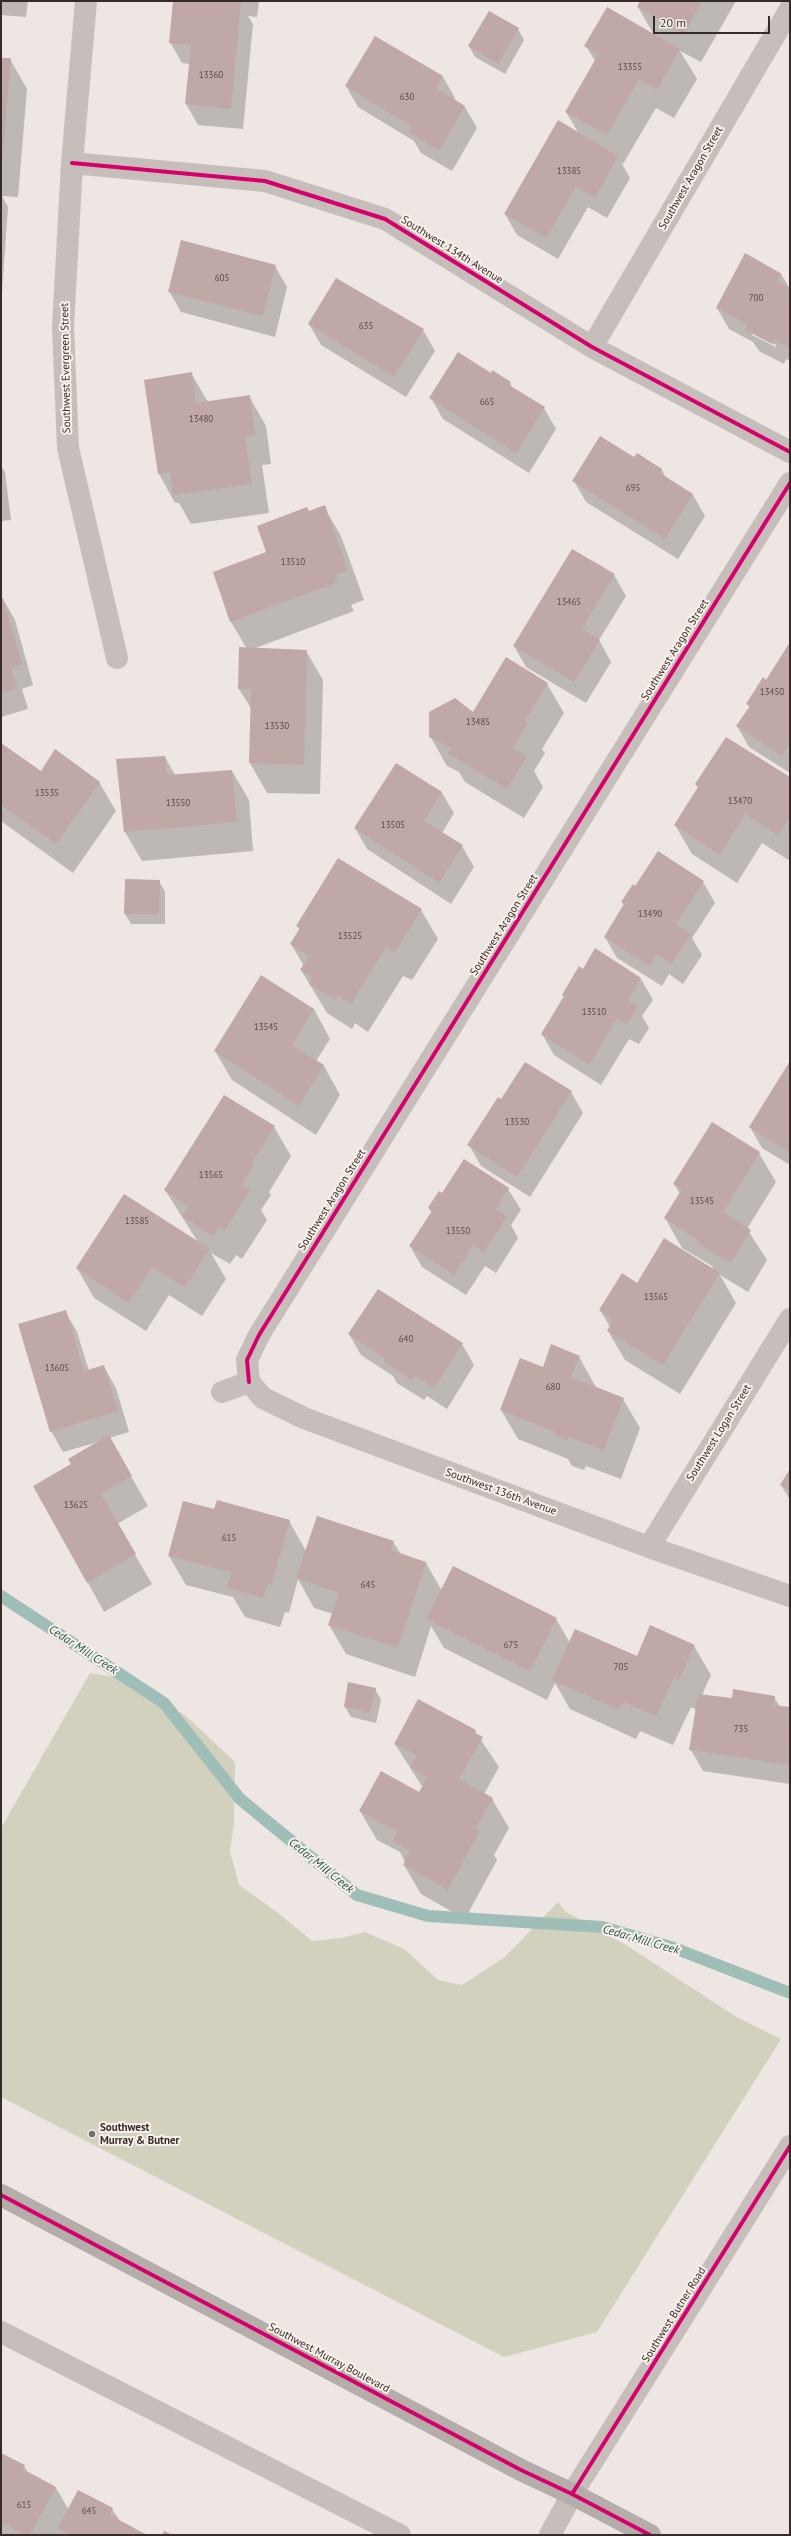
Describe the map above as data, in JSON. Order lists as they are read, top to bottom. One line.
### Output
{"streets":{"main road":["Southwest Murray Boulevard"],"street":["Southwest Aragon Street","Southwest 134th Avenue","Southwest Evergreen Street","Southwest Logan Street","Southwest 136th Avenue","Southwest Butner Road"]},"crossings":[["Southwest Aragon Street","Southwest 134th Avenue"],["Southwest Aragon Street","Southwest 136th Avenue"],["Southwest 134th Avenue","Southwest Evergreen Street"],["Southwest Logan Street","Southwest 136th Avenue"],["Southwest Butner Road","Southwest Murray Boulevard"]],"water":["Cedar Mill Creek"],"places":["Southwest Murray & Butner"],"house_numbers":["13355","13360","630","13385","605","700","635","665","13480","695","13510","13465","13450","13485","13530","13535","13470","13550","13505","13490","13525","13510","13545","13530","13565","13545","13585","13550","13565","640","13605","680","13625","615","645","675","705","735","615","645"],"scale_bar":"20 m"}
